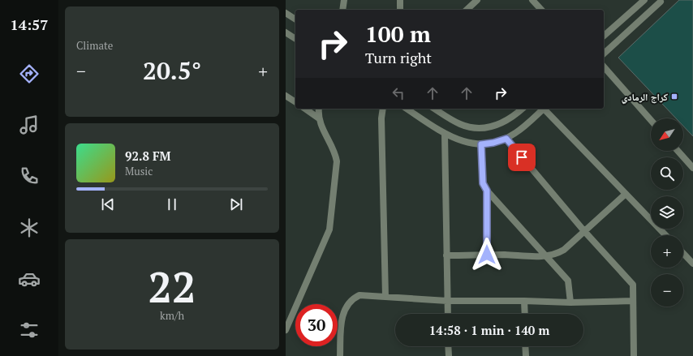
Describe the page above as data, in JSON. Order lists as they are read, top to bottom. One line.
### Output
{"places":{"transit":["كراج الرمادي"]},"north":"bottom left","page":{"tabs":"14:57","tile":["Climate",["22","km/h"]],"turn":["100 m","Turn right"],"heat":["−","20.5°","+"],"map_buttons":["+","−"],"song":["92.8 FM","Music"],"limit":"30","trip":"14:58 · 1 min · 140 m"}}
